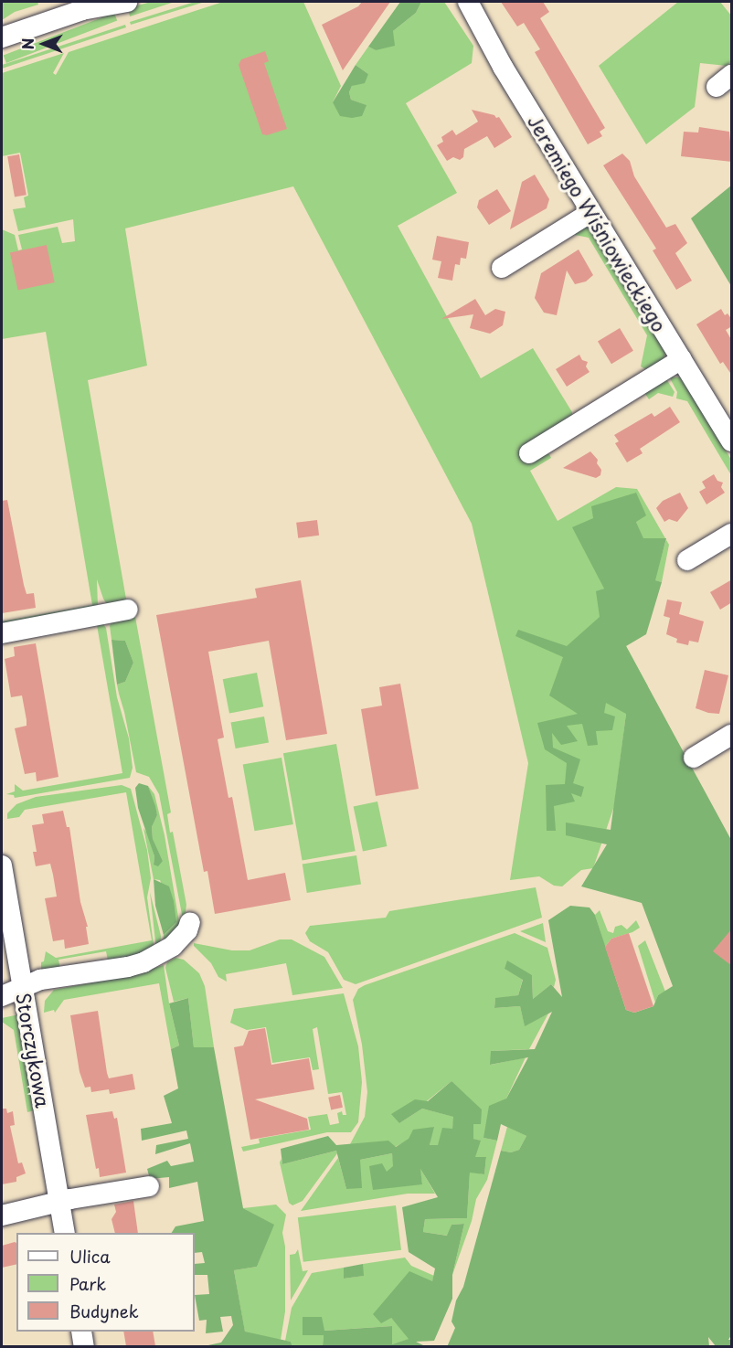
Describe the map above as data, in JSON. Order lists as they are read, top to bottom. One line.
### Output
{"streets":{"street":["Jeremiego Wiśniowieckiego","Storczykowa"]},"legend":["Ulica","Park","Budynek"],"north":"left"}
